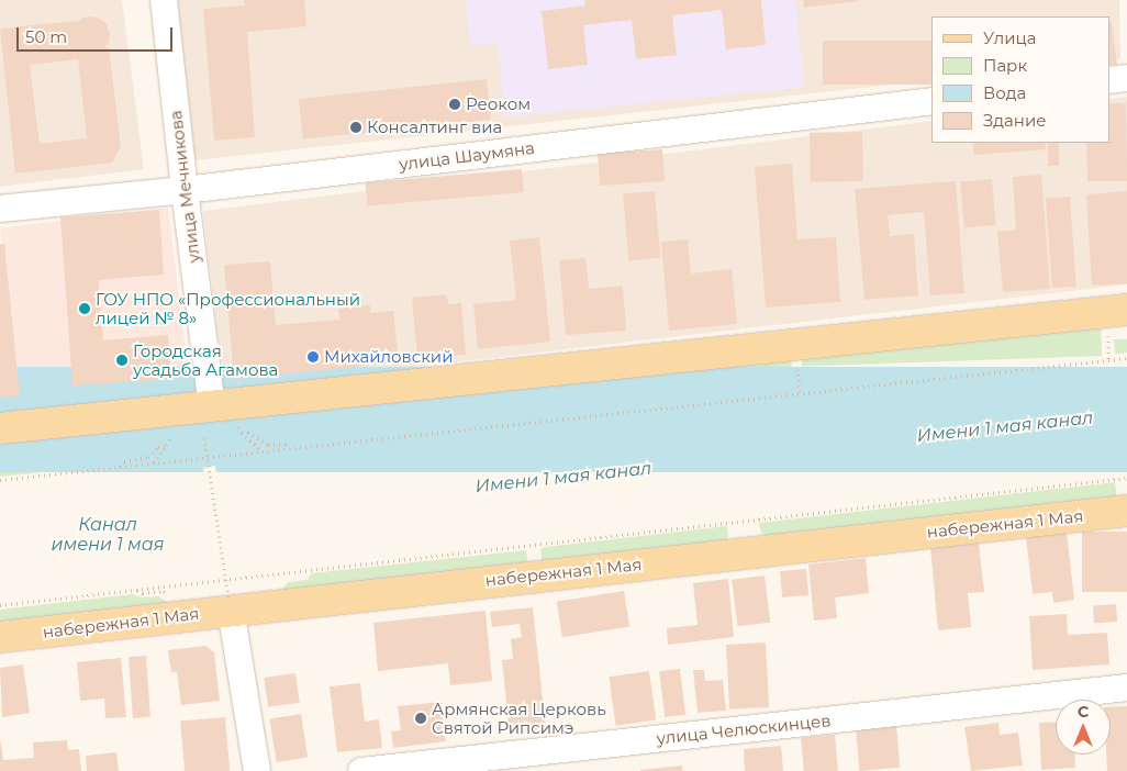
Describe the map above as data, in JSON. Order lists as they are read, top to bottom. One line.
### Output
{"streets":{"main road":["набережная 1 Мая"],"street":["улица Шаумяна","улица Мечникова","улица Челюскинцев"]},"crossings":[["улица Шаумяна","улица Мечникова"]],"water":["Имени 1 мая канал","Канал имени 1 мая"],"places":["Реоком","Консалтинг виа","ГОУ НПО «Профессиональный лицей № 8»","Михайловский","Городская усадьба Агамова","Армянская Церковь Святой Рипсимэ"],"legend":["Улица","Парк","Вода","Здание"],"scale_bar":"50 m","north":"top"}
